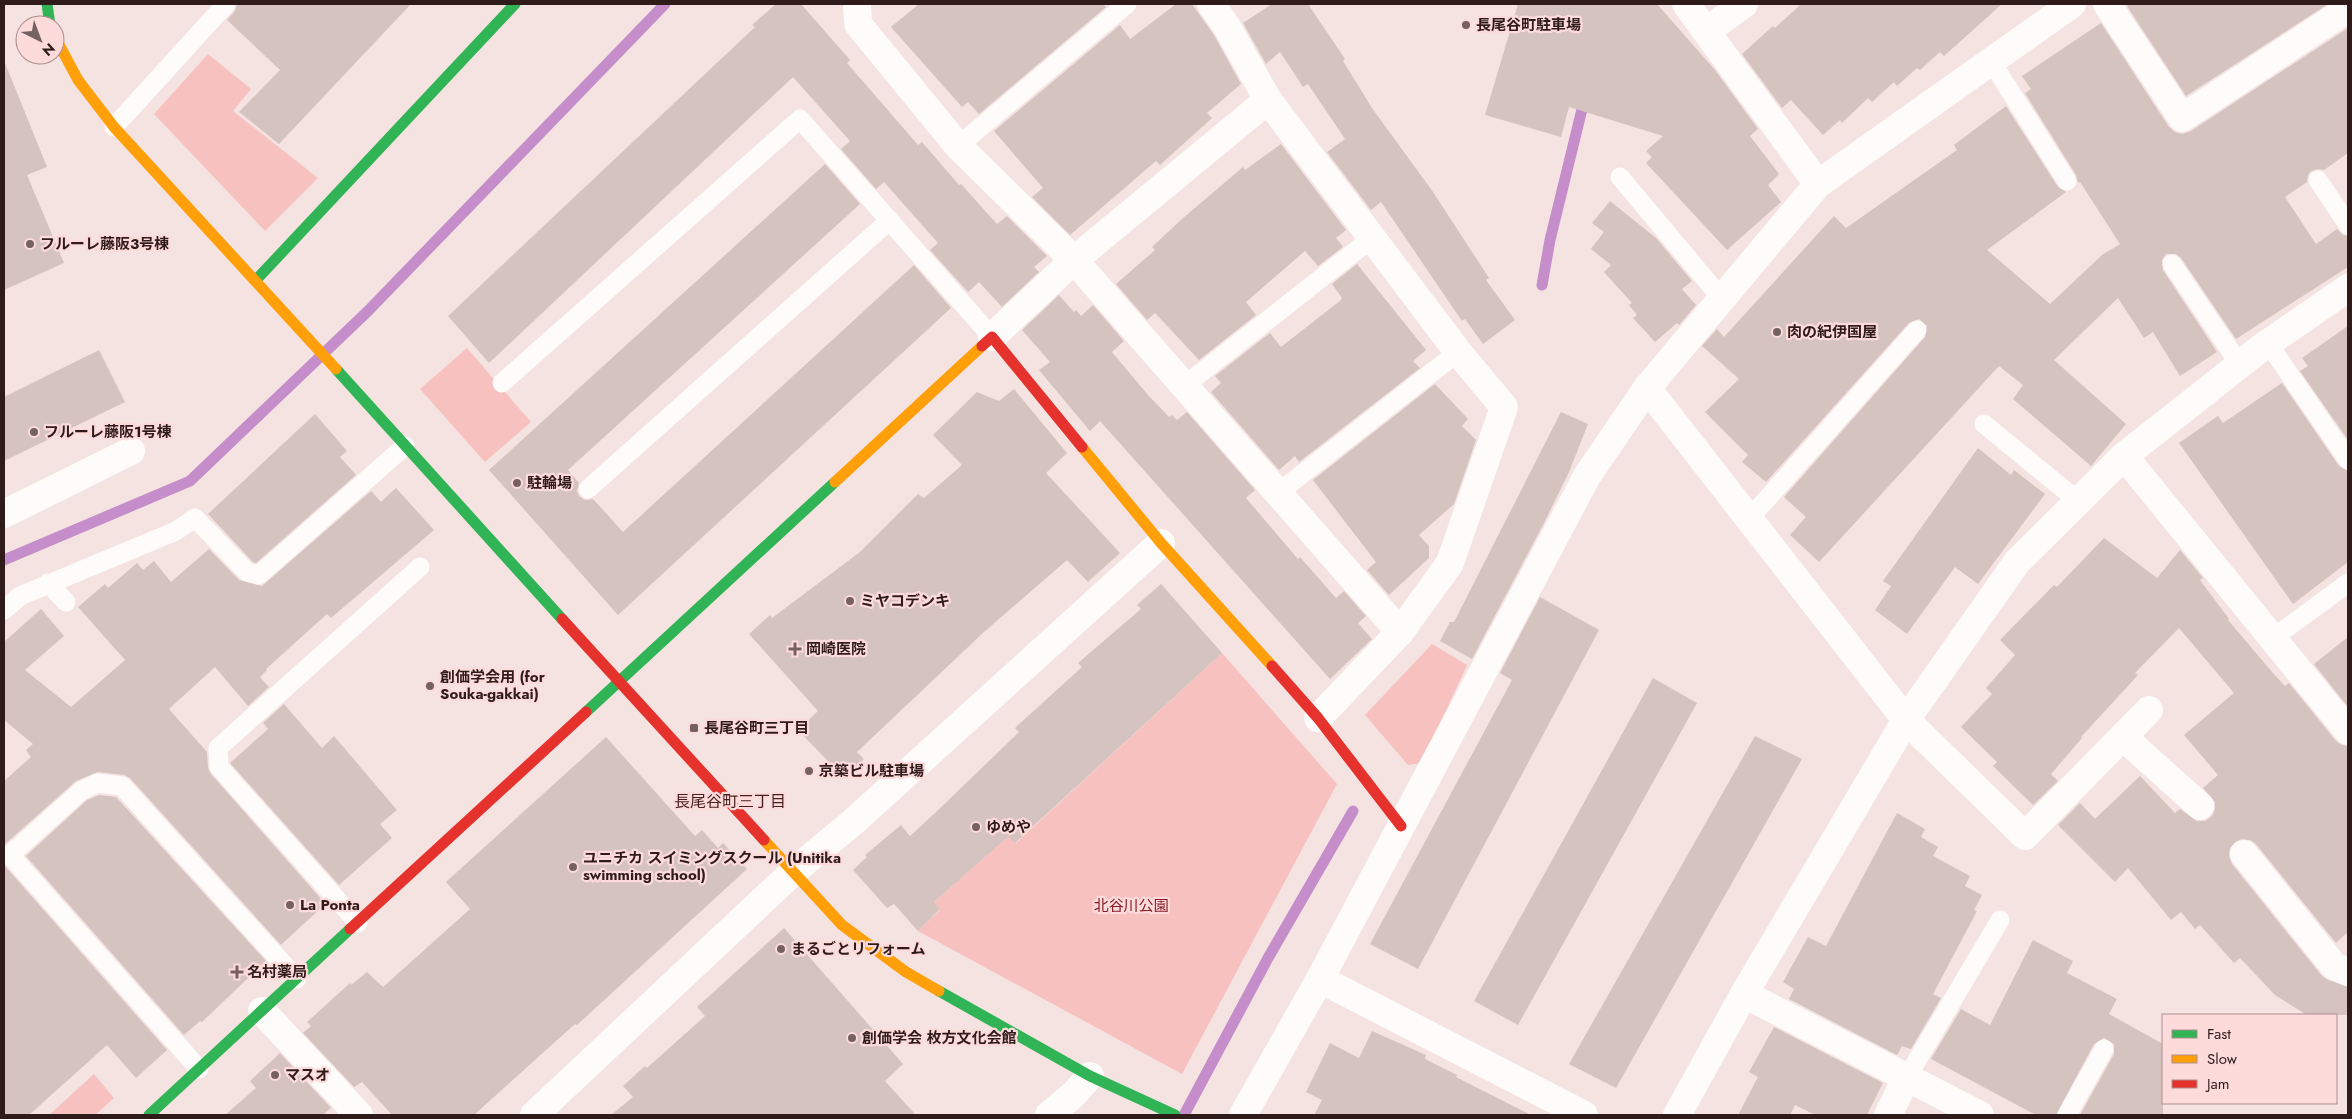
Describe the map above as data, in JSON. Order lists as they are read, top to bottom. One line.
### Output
{"districts":["長尾谷町三丁目"],"parks":["北谷川公園"],"places":{"other":["長尾谷町駐車場","フルーレ藤阪3号棟","肉の紀伊国屋","フルーレ藤阪1号棟","駐輪場","ミヤコデンキ","創価学会用 (for Souka-gakkai)","京築ビル駐車場","ゆめや","ユニチカ スイミングスクール (Unitika swimming school)","La Ponta","まるごとリフォーム","創価学会 枚方文化会館","マスオ"],"health":["岡崎医院","名村薬局"],"transit":["長尾谷町三丁目"]},"legend":["Fast","Slow","Jam"],"north":"bottom right"}
